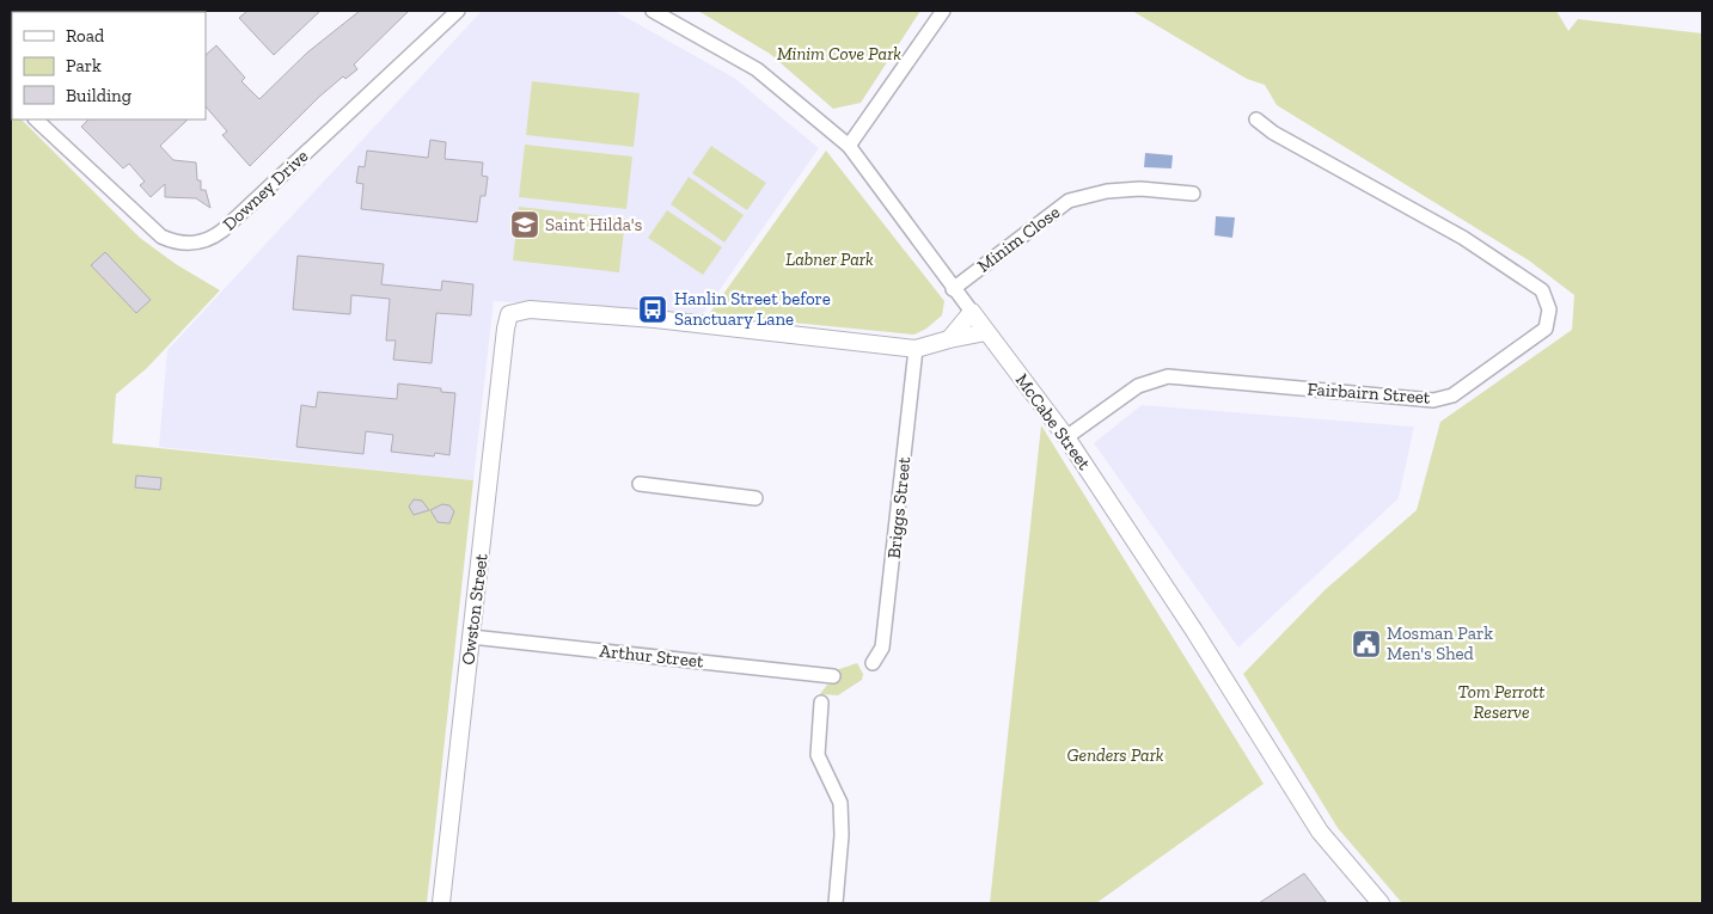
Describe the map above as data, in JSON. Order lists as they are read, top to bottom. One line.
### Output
{"streets":{"street":["Downey Drive","Minim Close","Fairbairn Street","McCabe Street","Briggs Street","Owston Street","Arthur Street"]},"crossings":[["Minim Close","McCabe Street"],["Fairbairn Street","McCabe Street"],["Briggs Street","Owston Street"],["Owston Street","Arthur Street"]],"parks":["Minim Cove Park","Labner Park","Tom Perrott Reserve","Genders Park"],"places":{"school or university":["Saint Hilda's"],"bus stop":["Hanlin Street before Sanctuary Lane"],"public building":["Mosman Park Men's Shed"]},"legend":["Road","Park","Building"]}
